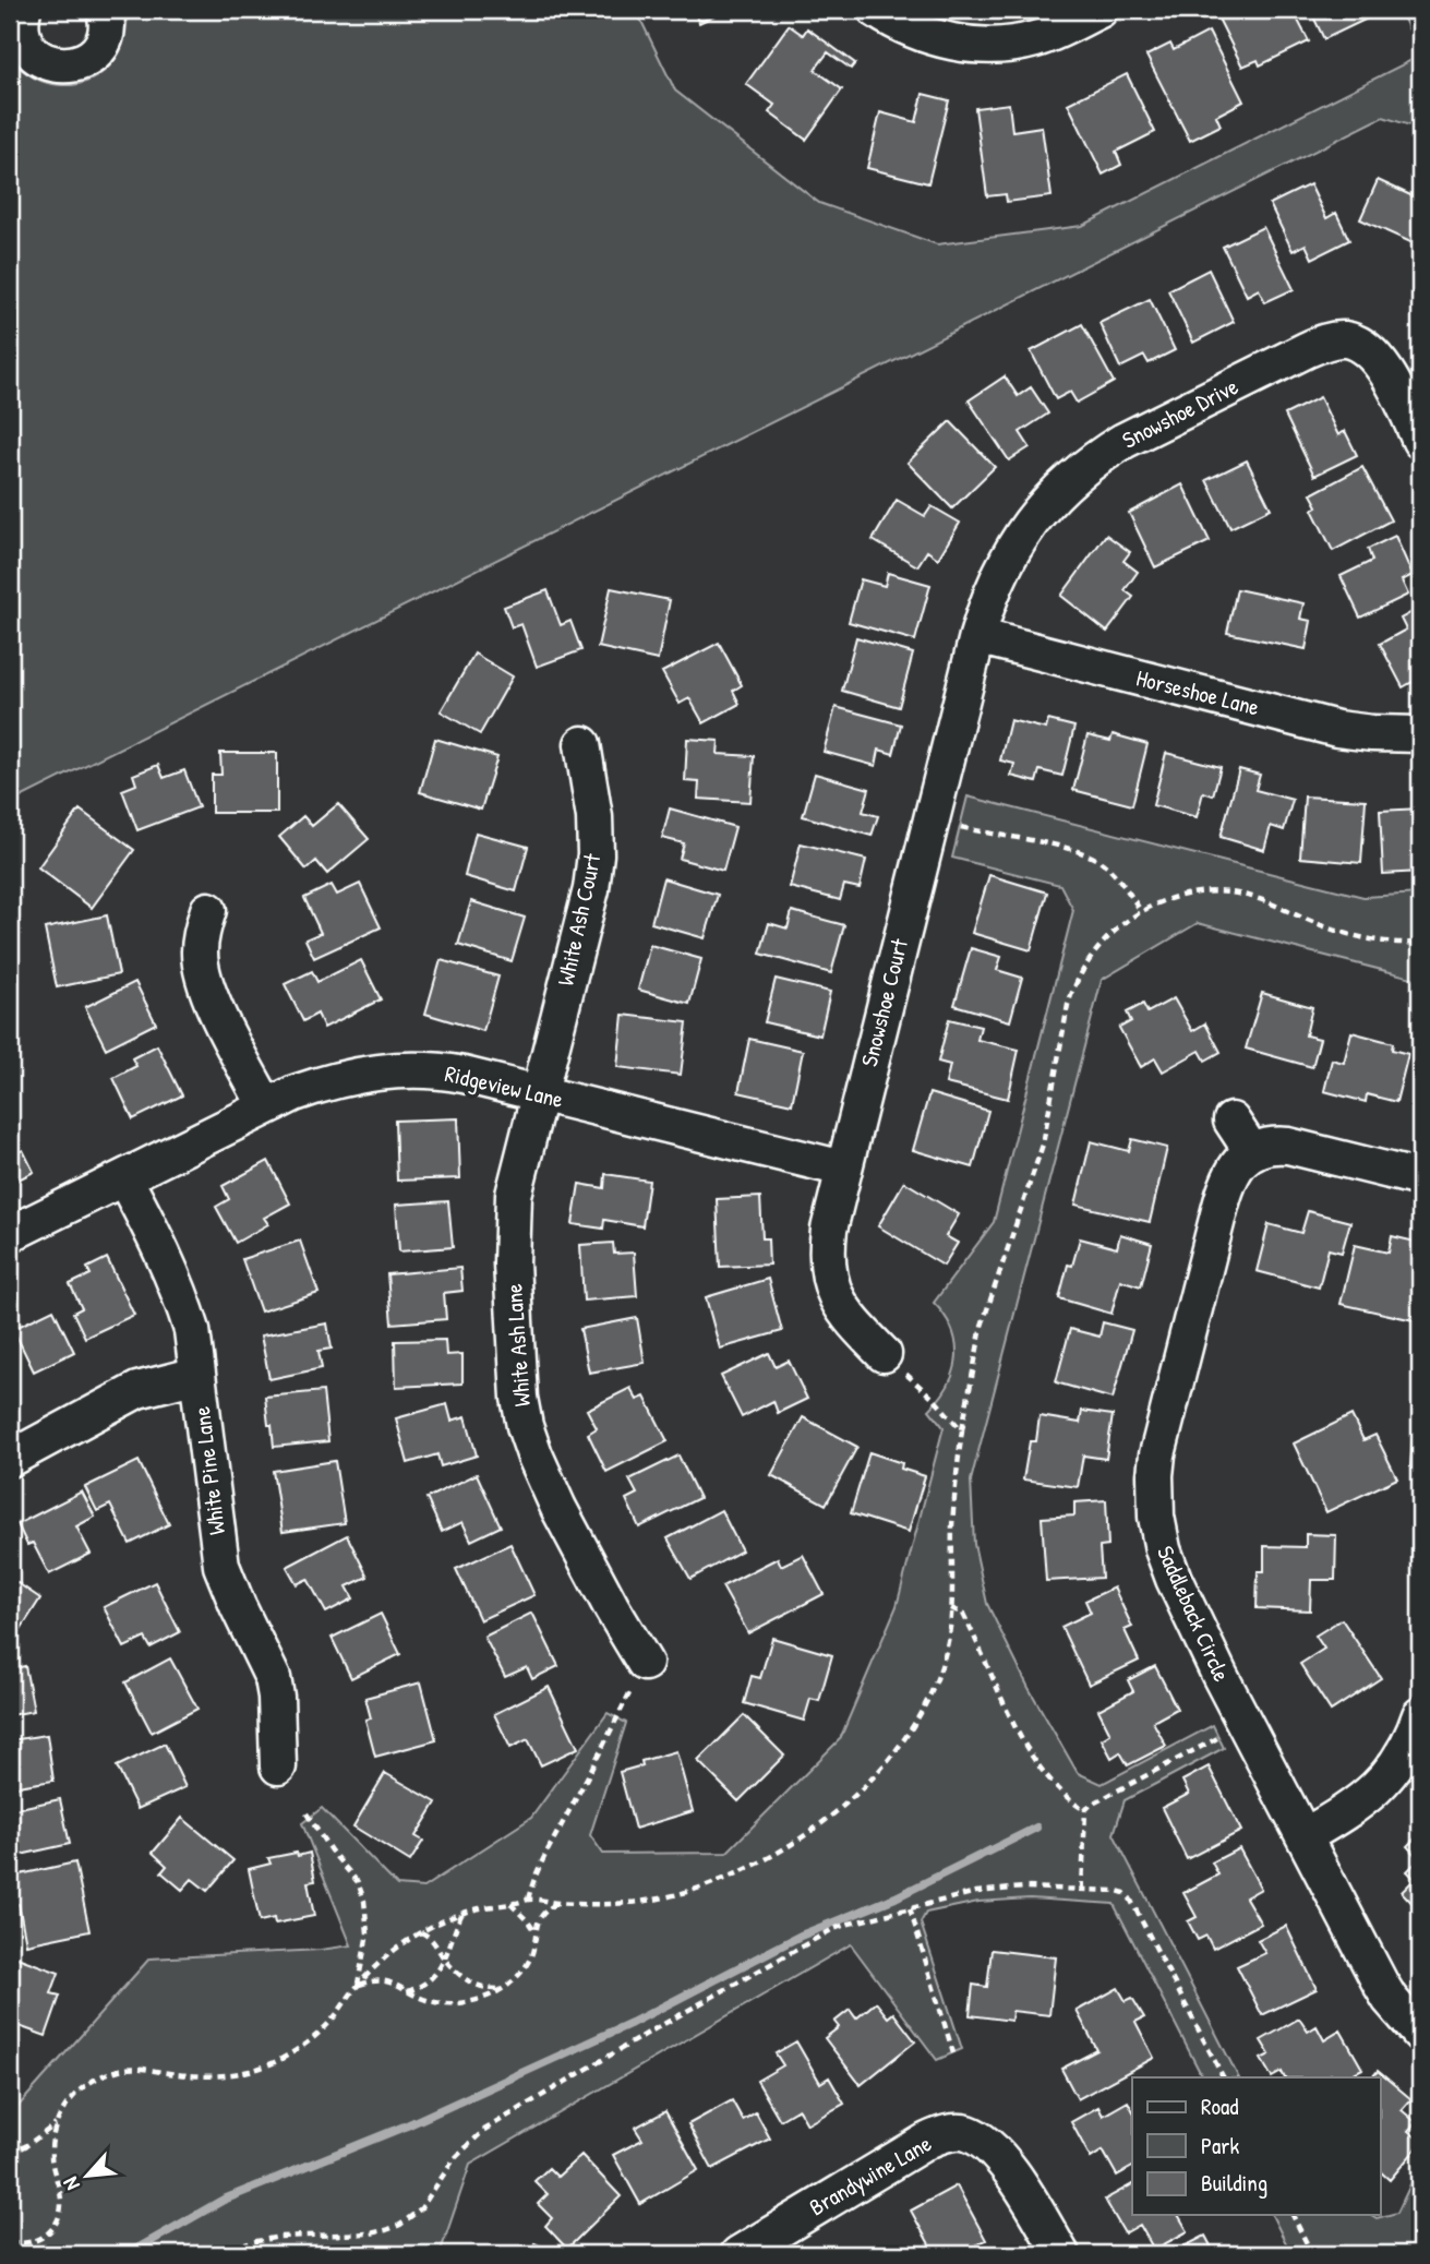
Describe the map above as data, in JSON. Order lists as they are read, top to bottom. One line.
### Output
{"streets":{"street":["Snowshoe Drive","Horseshoe Lane","White Ash Court","Snowshoe Court","Ridgeview Lane","White Ash Lane","White Pine Lane","Saddleback Circle","Brandywine Lane"]},"crossings":[["Snowshoe Drive","Horseshoe Lane"],["Snowshoe Drive","Snowshoe Court"],["Horseshoe Lane","Snowshoe Court"],["White Ash Court","Ridgeview Lane"],["White Ash Court","White Ash Lane"],["Snowshoe Court","Ridgeview Lane"],["Ridgeview Lane","White Ash Lane"],["Ridgeview Lane","White Pine Lane"]],"legend":["Road","Park","Building"],"north":"bottom left"}
